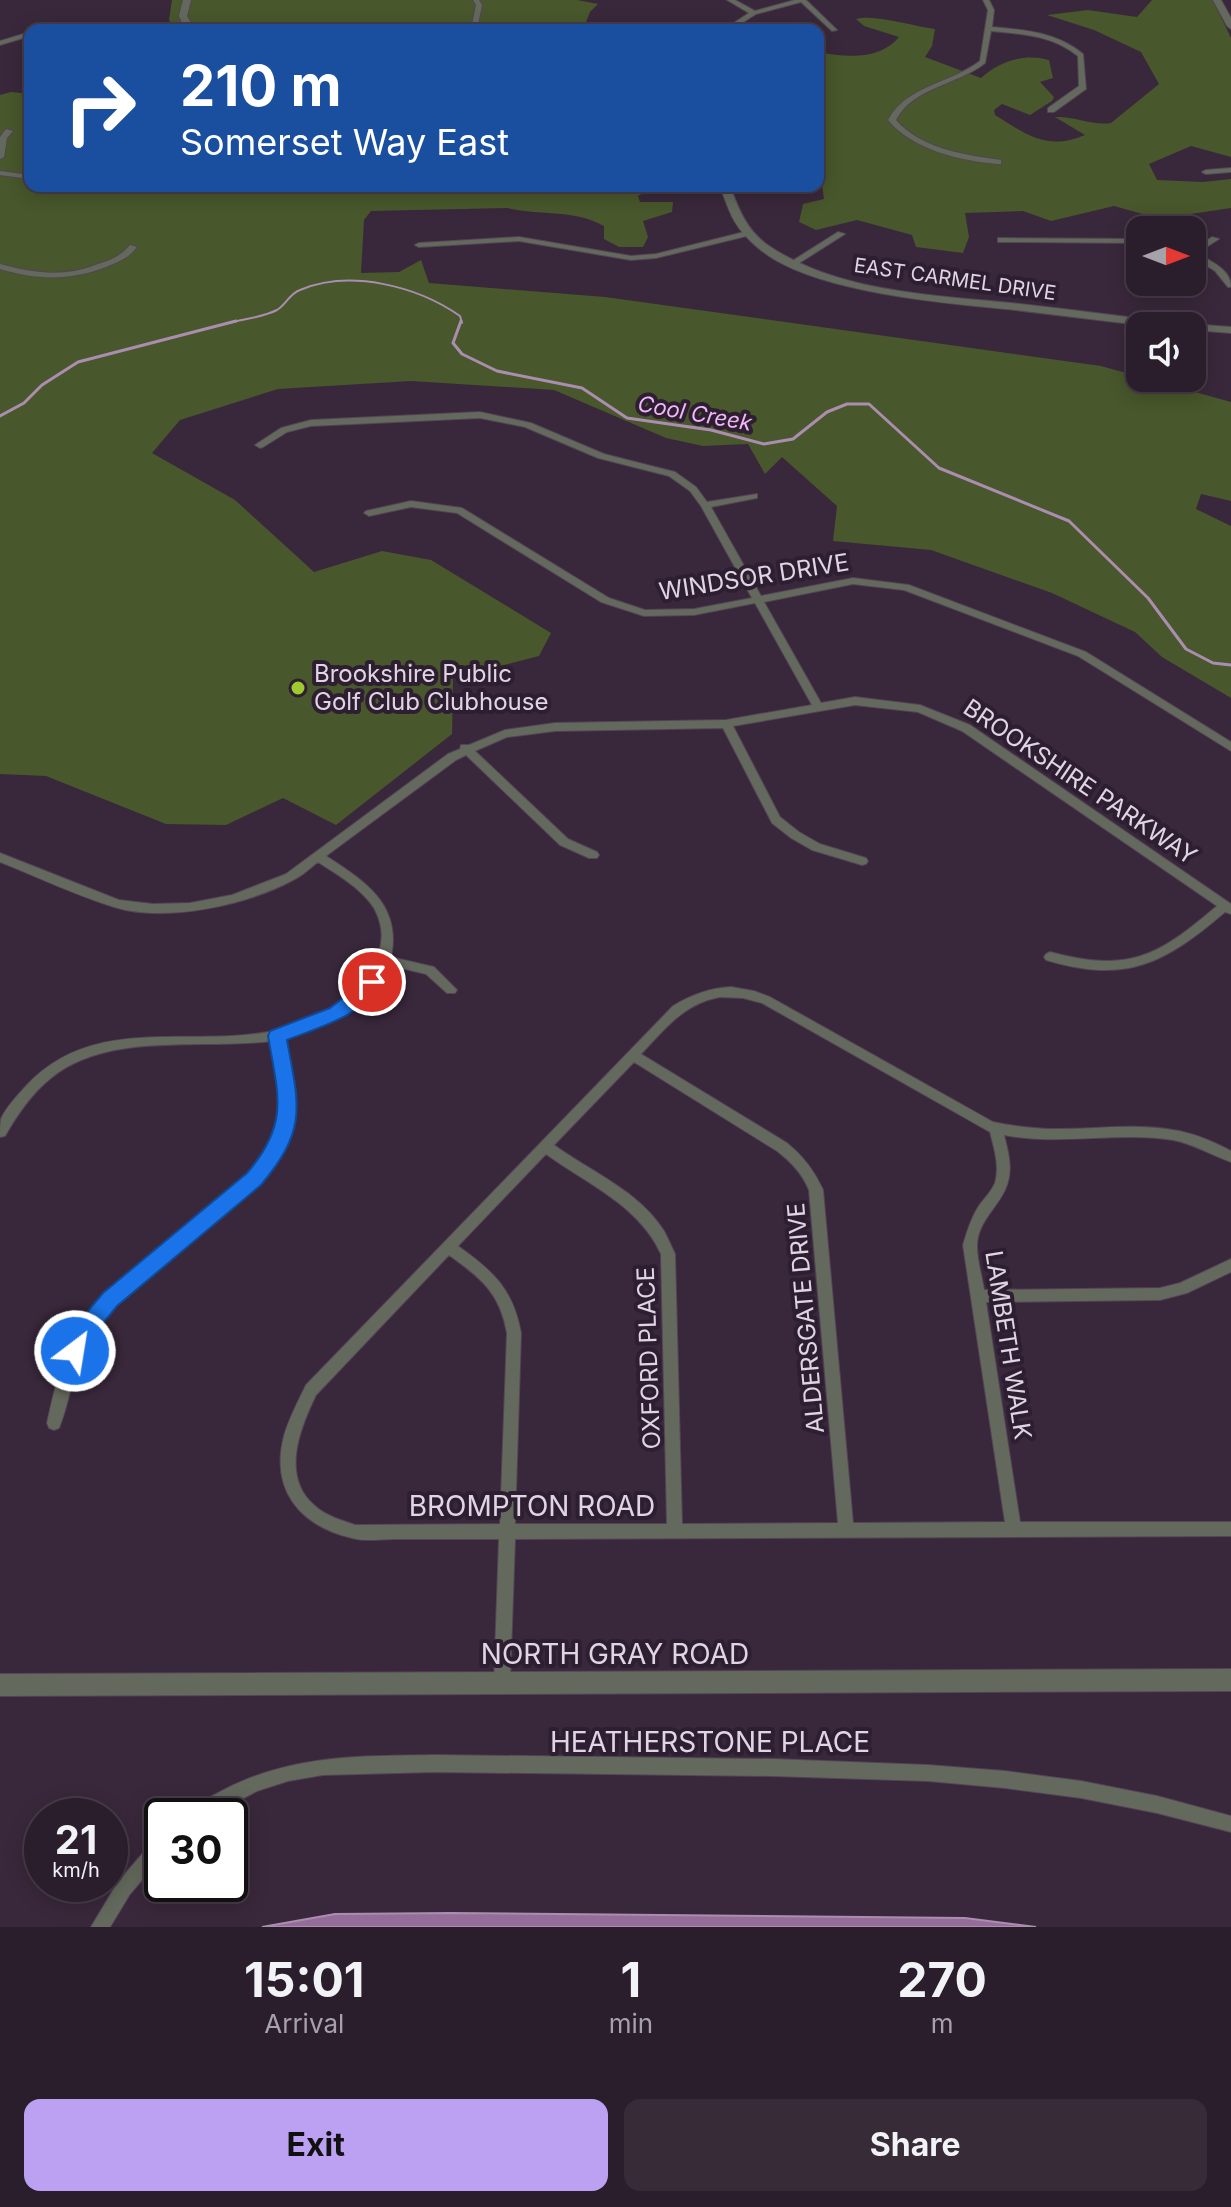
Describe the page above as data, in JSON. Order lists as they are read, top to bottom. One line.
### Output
{"streets":{"street":["EAST CARMEL DRIVE","WINDSOR DRIVE","BROOKSHIRE PARKWAY","ALDERSGATE DRIVE","LAMBETH WALK","OXFORD PLACE","BROMPTON ROAD","NORTH GRAY ROAD","HEATHERSTONE PLACE"]},"crossings":[["ALDERSGATE DRIVE","BROMPTON ROAD"],["LAMBETH WALK","BROMPTON ROAD"],["OXFORD PLACE","BROMPTON ROAD"]],"water":["Cool Creek"],"places":["Brookshire Public Golf Club Clubhouse"],"north":"right","page":{"turn":["210 m","Somerset Way East"],"speed":"21 km/h","limit":"30","eta":["15:01","Arrival","1","min","270","m"],"buttons":["Exit","Share"]}}
